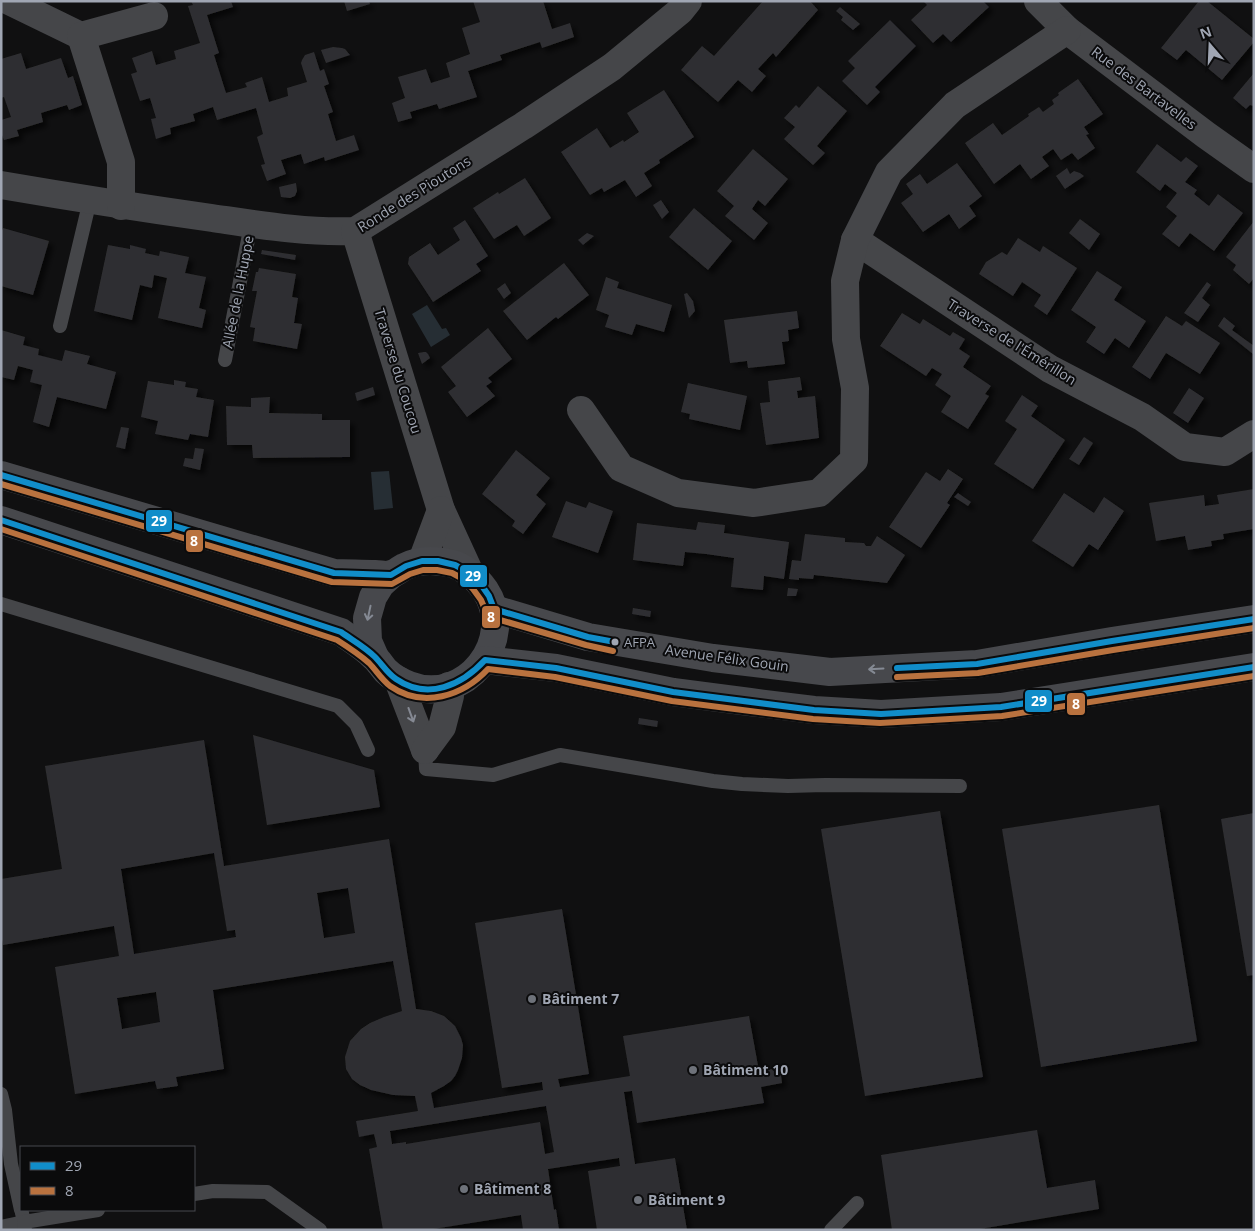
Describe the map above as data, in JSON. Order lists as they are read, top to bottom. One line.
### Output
{"streets":{"main road":["Avenue Félix Gouin"],"street":["Rue des Bartavelles","Ronde des Pioutons","Traverse de l'Émérillon","Traverse du Coucou"],"lane":["Allée de la Huppe"]},"crossings":[["Ronde des Pioutons","Allée de la Huppe"],["Ronde des Pioutons","Traverse du Coucou"],["Traverse du Coucou","Avenue Félix Gouin"]],"places":["AFPA","Bâtiment 7","Bâtiment 10","Bâtiment 8","Bâtiment 9"],"lines":["transit line 29","transit line 8"],"legend":["29","8"],"north":"top"}
